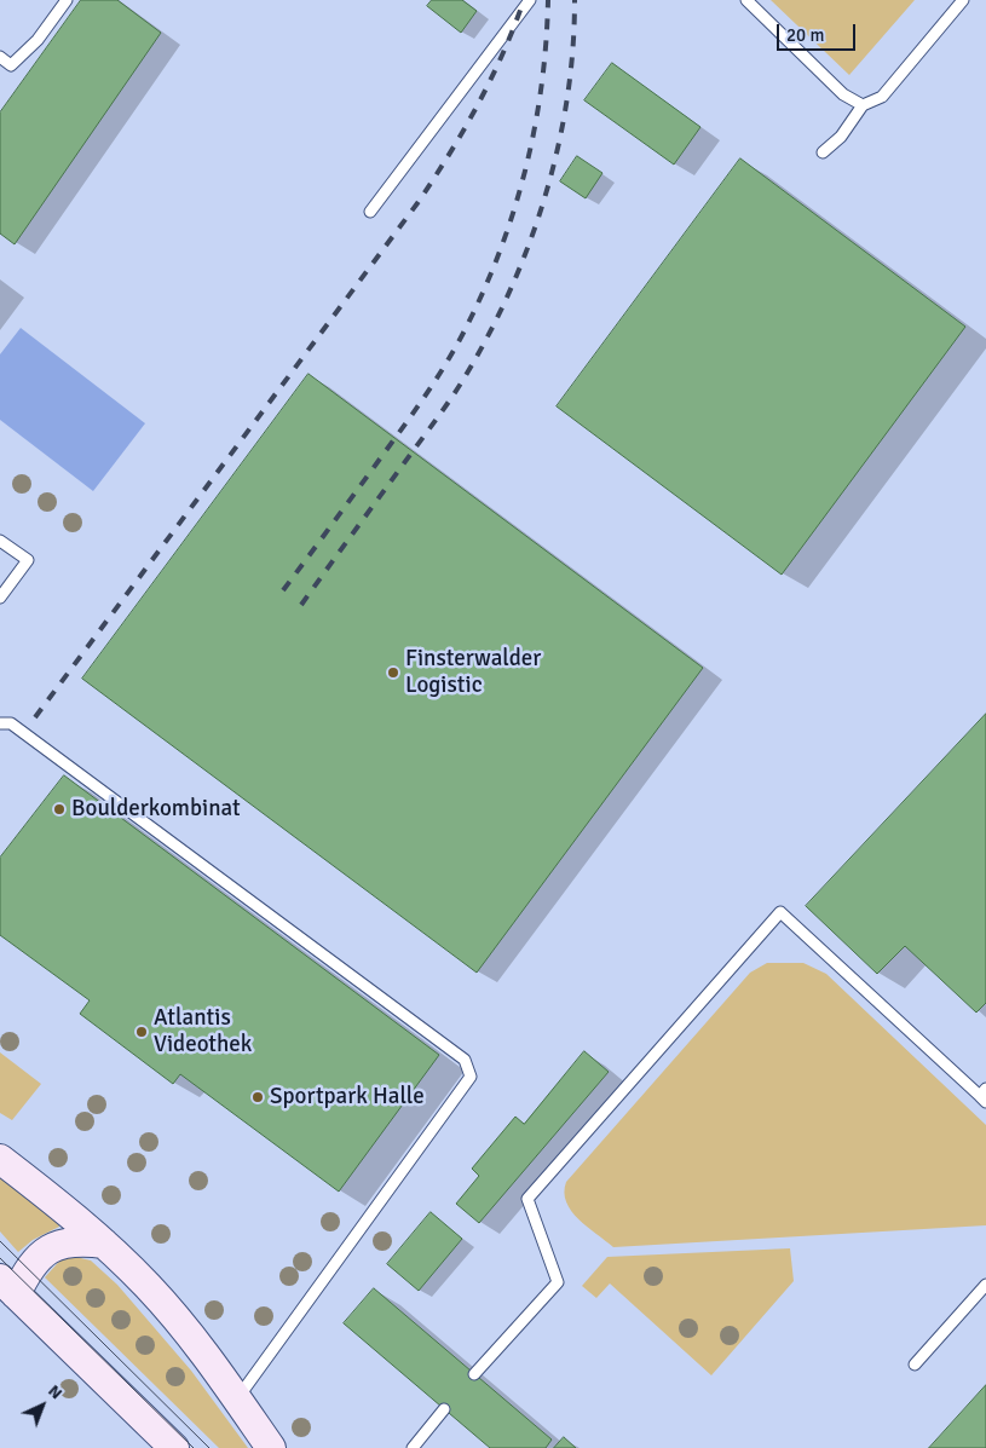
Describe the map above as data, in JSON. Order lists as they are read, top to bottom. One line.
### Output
{"places":["Finsterwalder Logistic","Boulderkombinat","Atlantis Videothek","Sportpark Halle"],"scale_bar":"20 m","north":"top right"}
